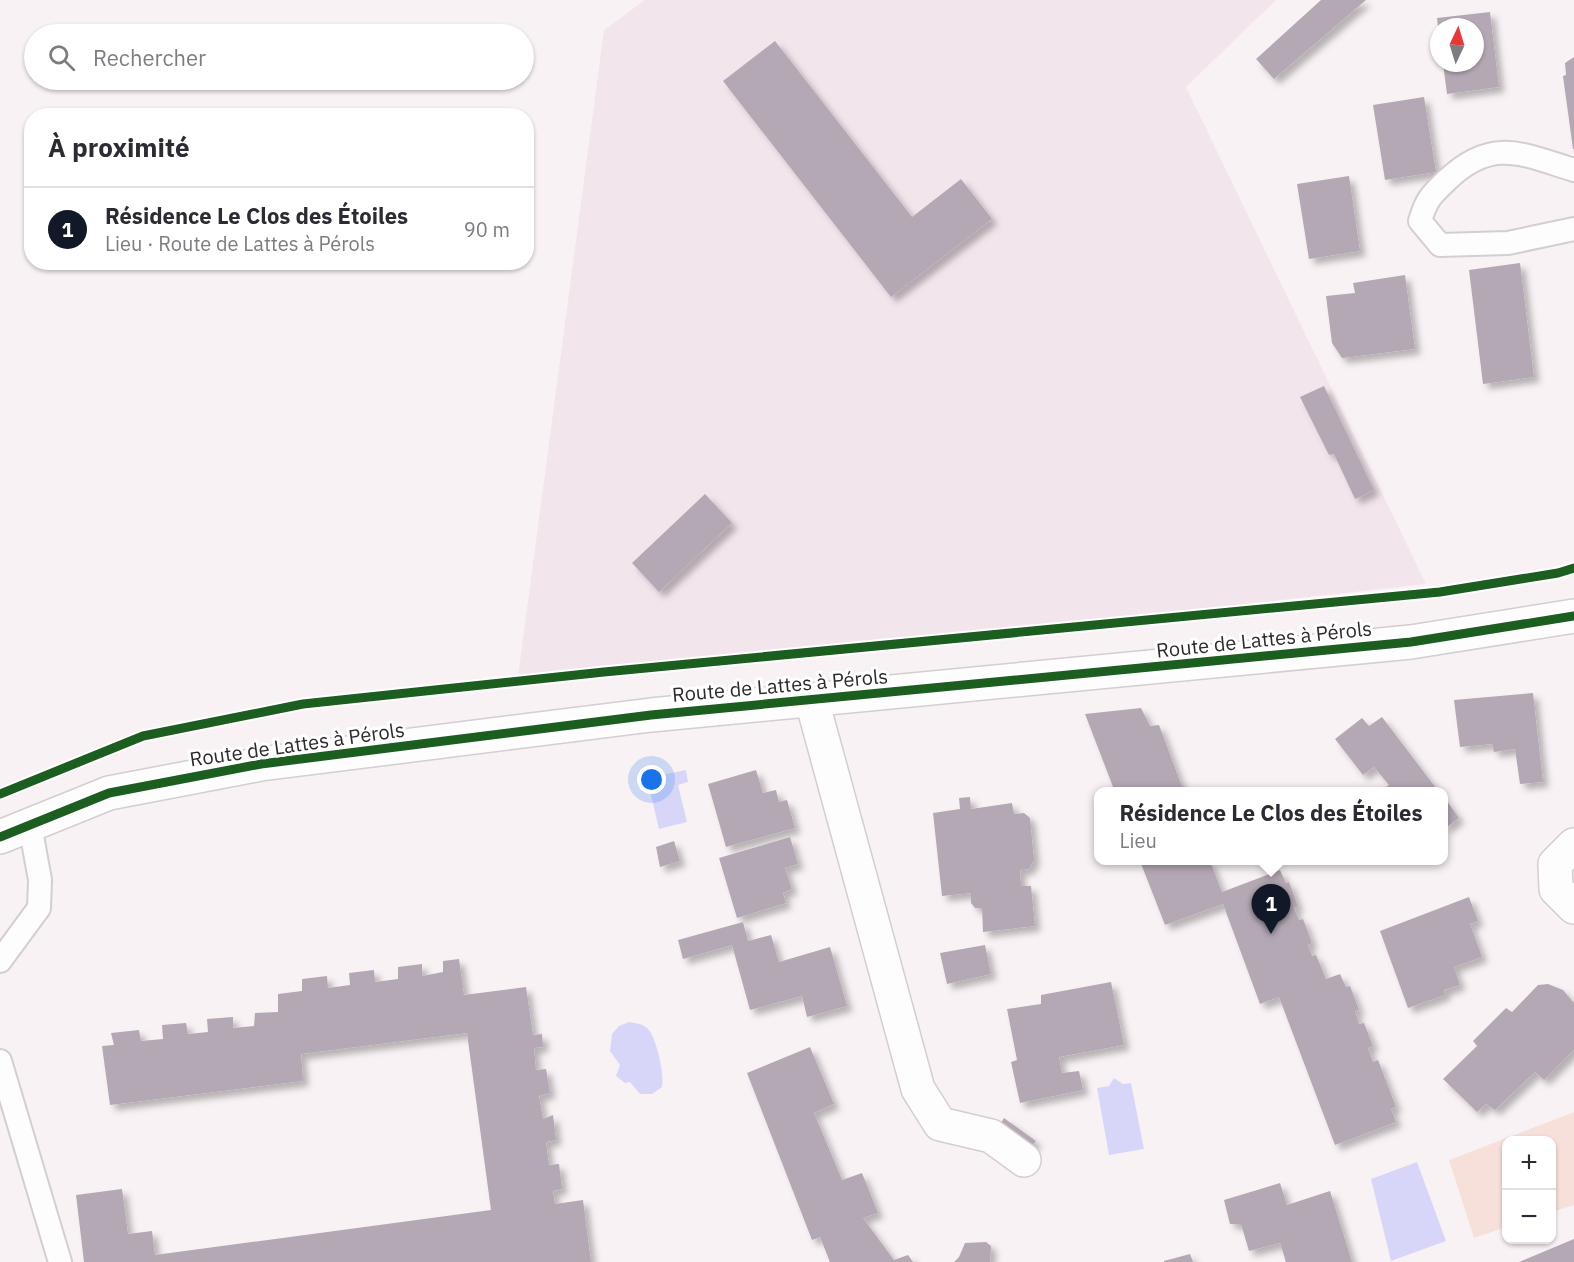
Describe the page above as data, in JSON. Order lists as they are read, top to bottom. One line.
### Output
{"streets":{"street":["Route de Lattes à Pérols"]},"north":"top","page":{"search":"Rechercher","heading":"À proximité","list":[{"mark":"1","name":"Résidence Le Clos des Étoiles","note":"Lieu · Route de Lattes à Pérols","value":"90 m"}],"popup":["Résidence Le Clos des Étoiles","Lieu"],"pins":"1","map_buttons":["+","−"]}}
